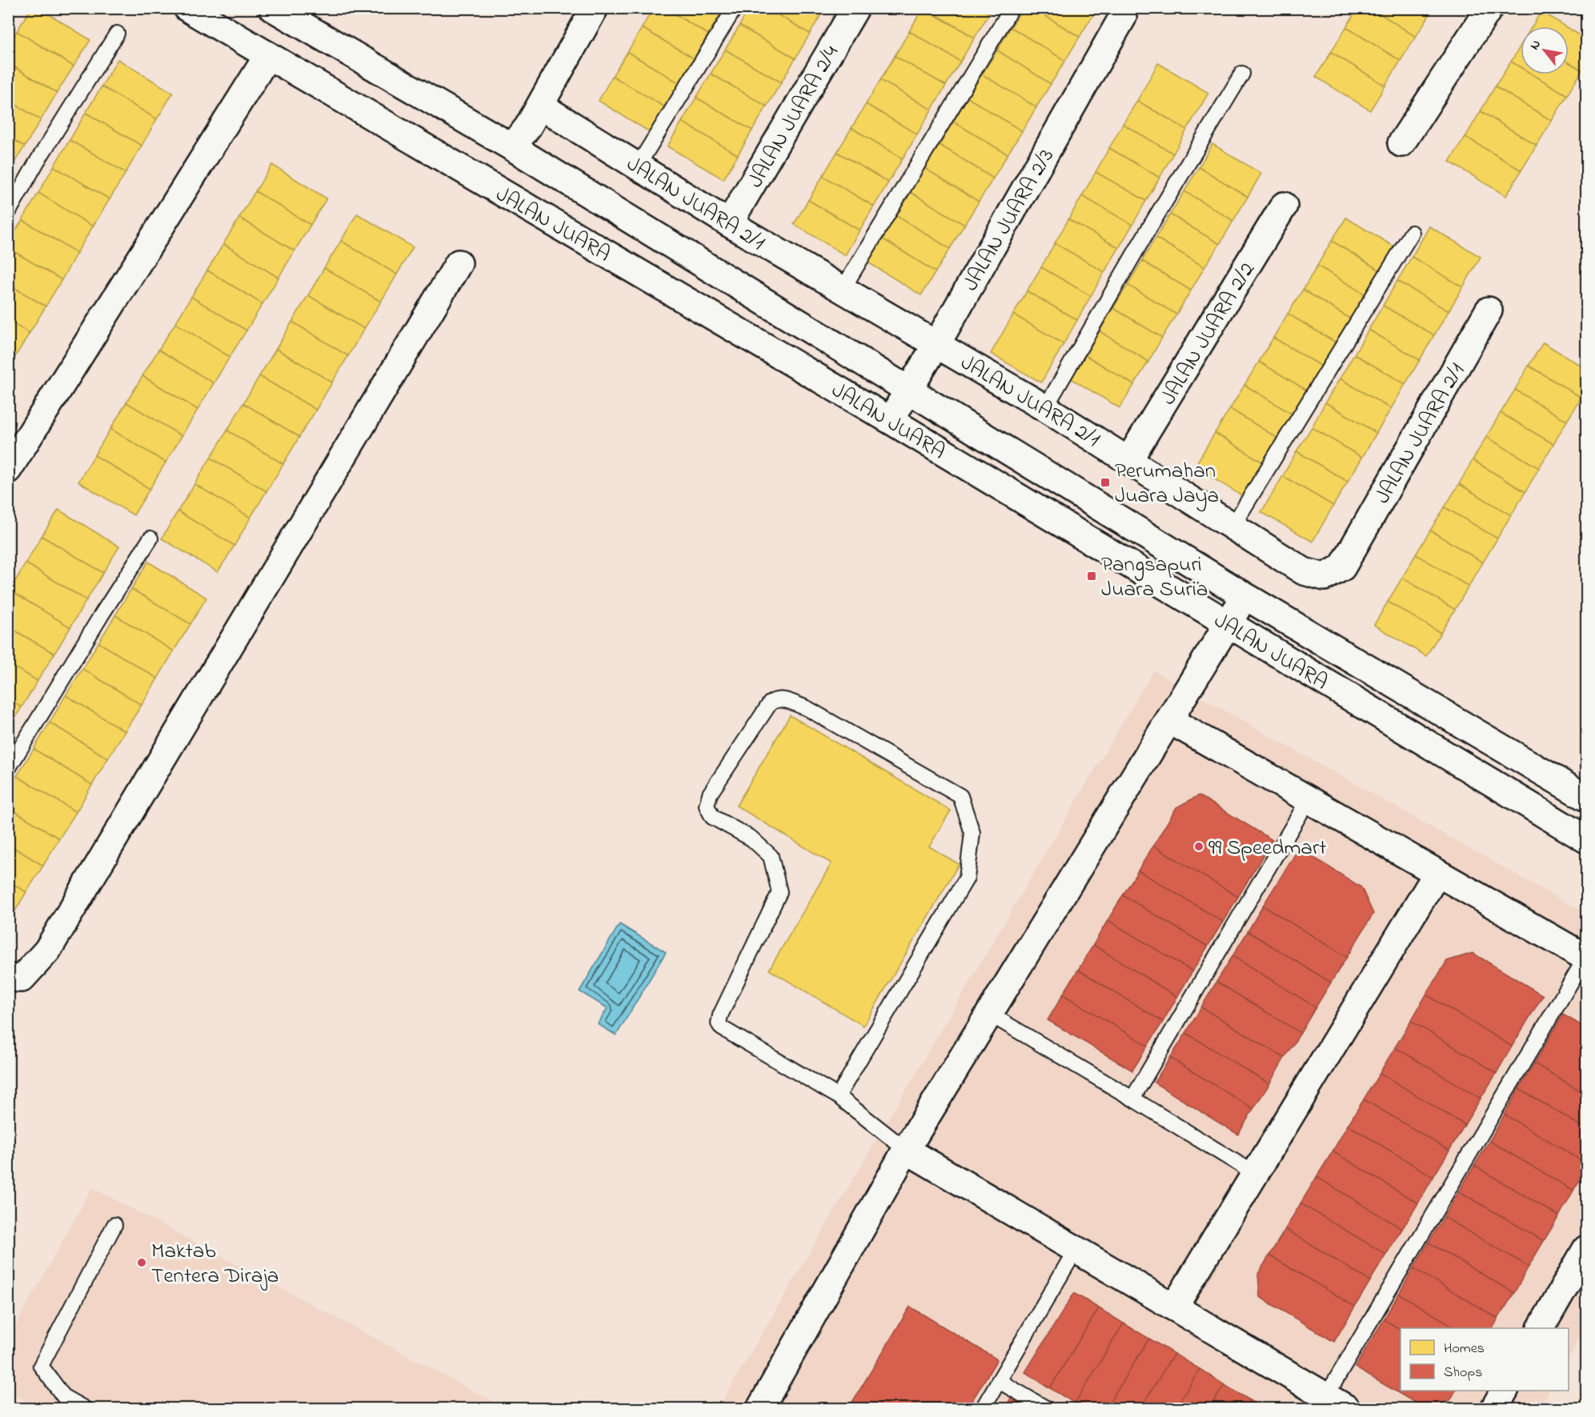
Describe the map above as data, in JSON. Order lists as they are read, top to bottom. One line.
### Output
{"streets":{"street":["JALAN JUARA 2/4","JALAN JUARA 2/1","JALAN JUARA 2/3","JALAN JUARA","JALAN JUARA 2/2"]},"crossings":[["JALAN JUARA 2/4","JALAN JUARA 2/1"],["JALAN JUARA 2/1","JALAN JUARA 2/3"],["JALAN JUARA 2/1","JALAN JUARA 2/2"],["JALAN JUARA 2/3","JALAN JUARA"]],"places":{"transit":["Perumahan Juara Jaya","Pangsapuri Juara Suria"],"other":["99 Speedmart","Maktab Tentera Diraja"]},"legend":["Homes","Shops"],"north":"top left"}
